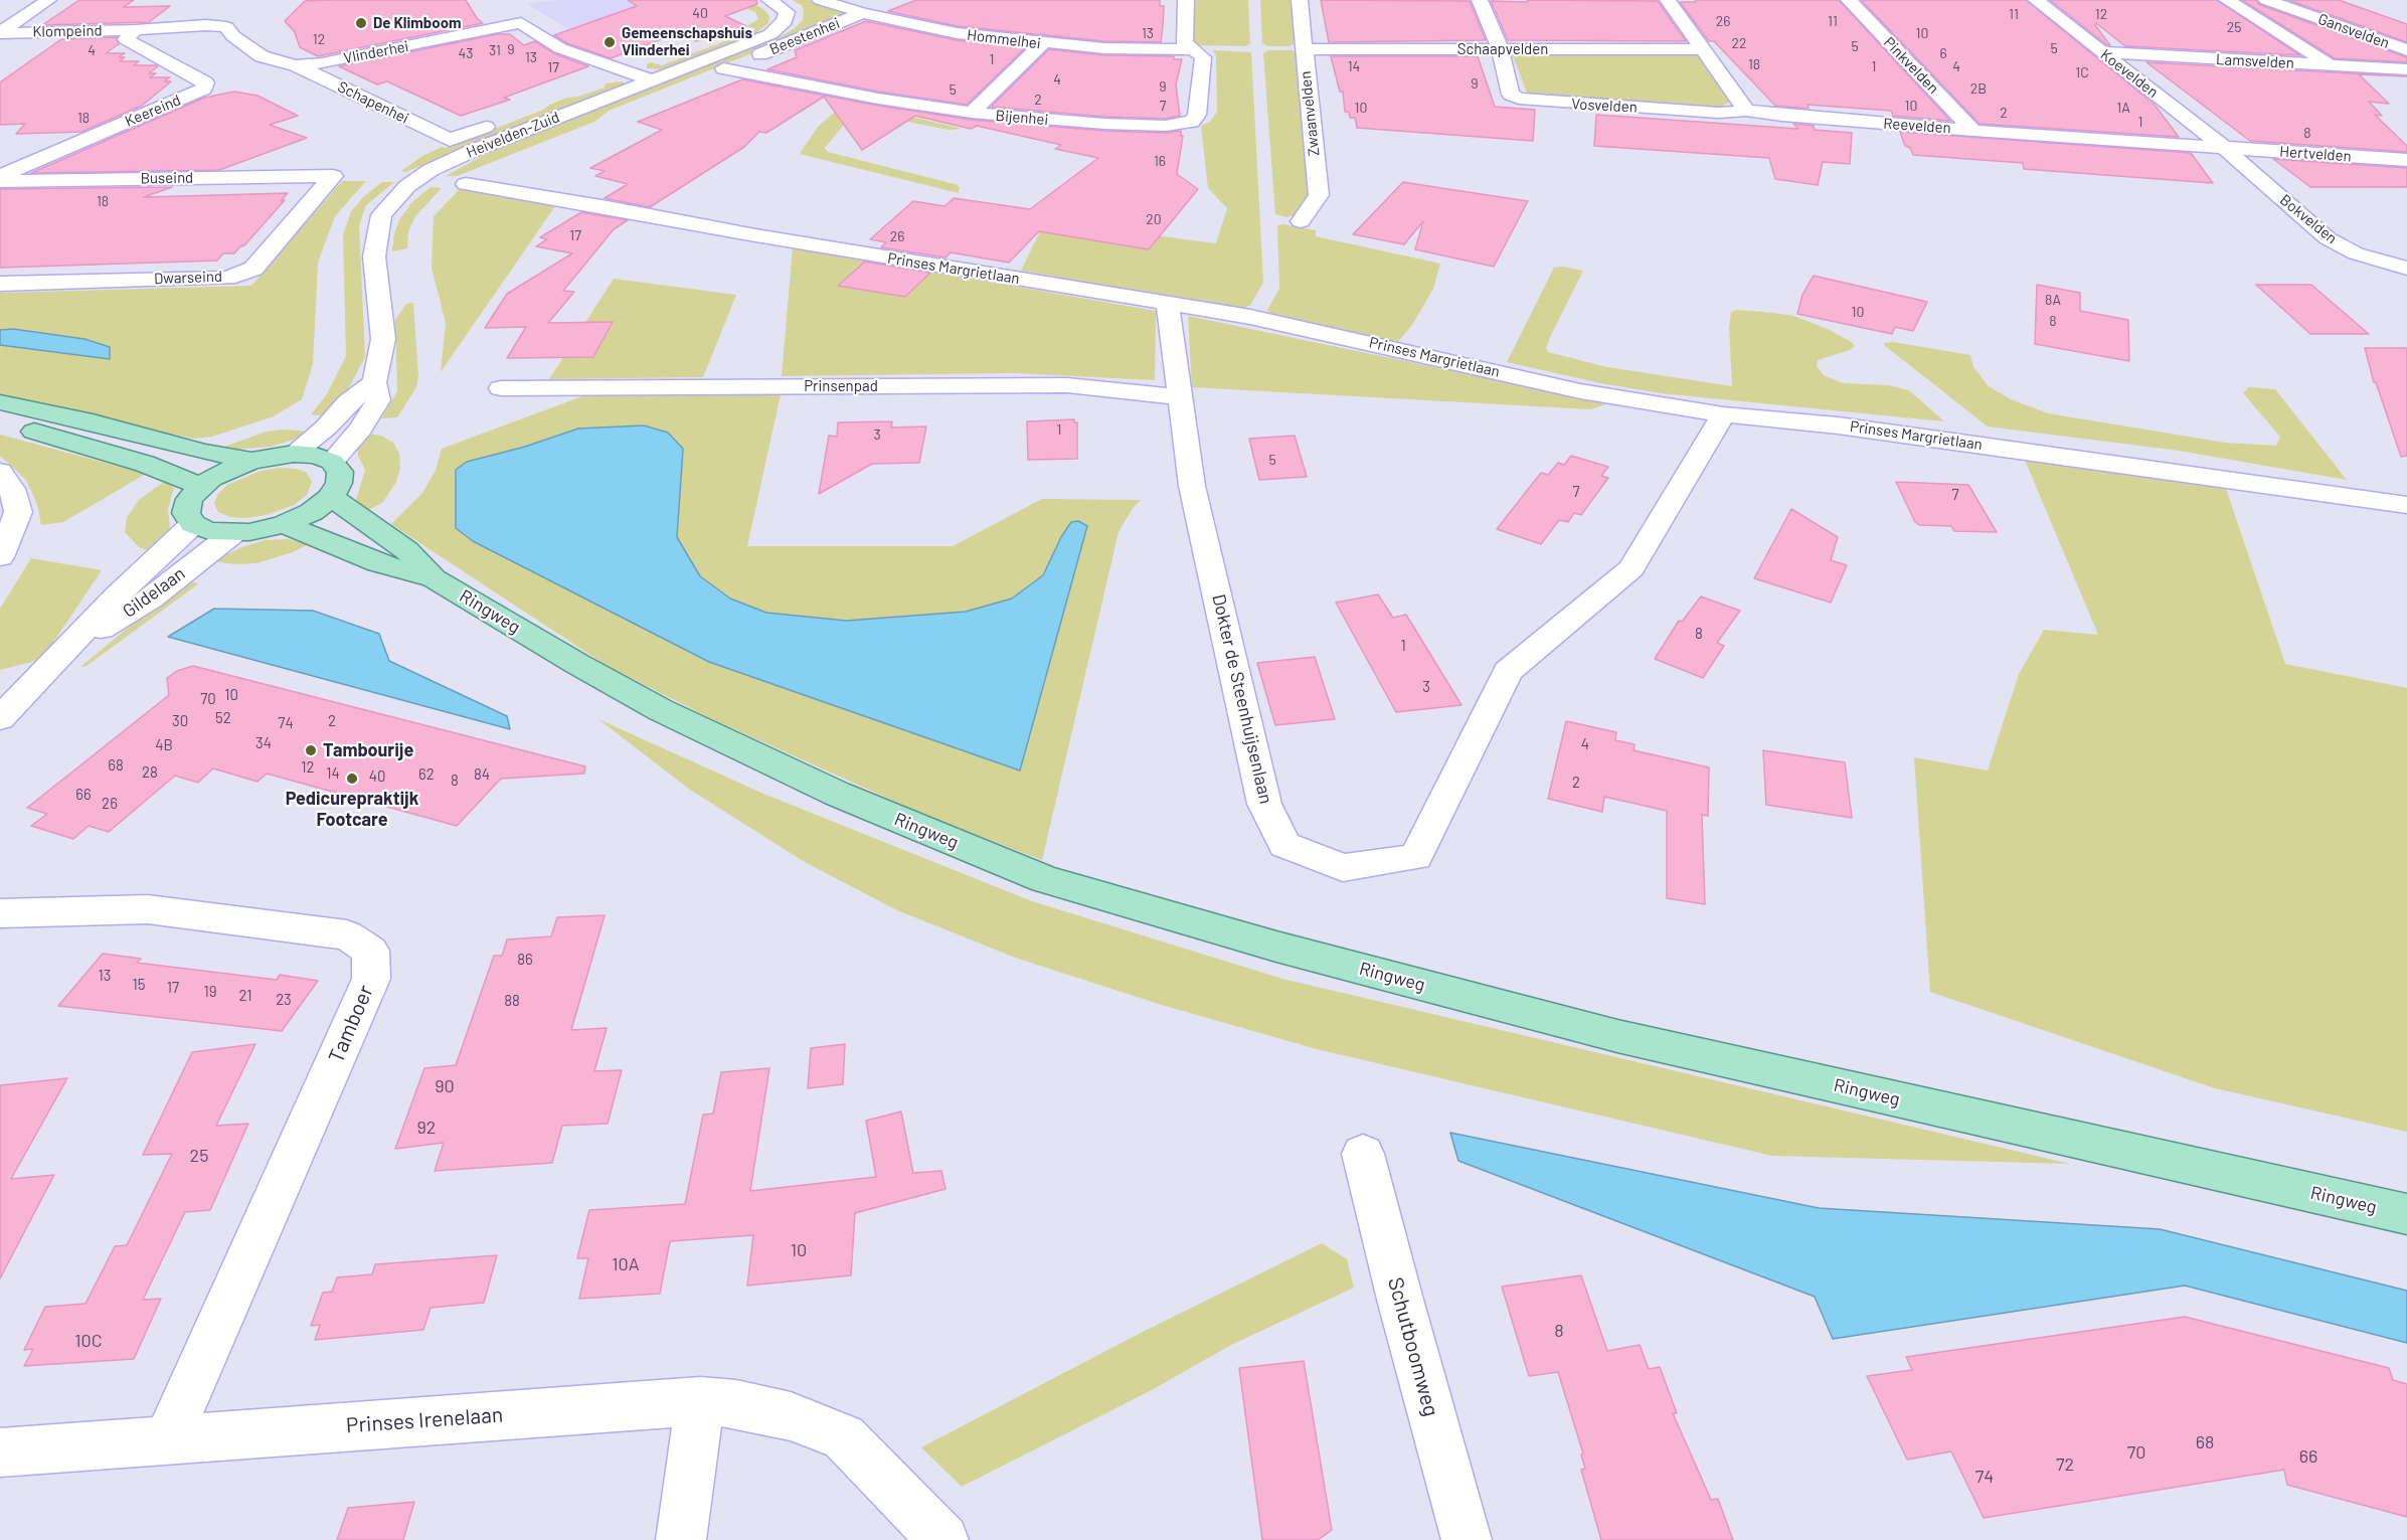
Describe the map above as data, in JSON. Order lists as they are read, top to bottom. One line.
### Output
{"streets":{"main road":["Ringweg"],"street":["Klompeind","Gansvelden","Beestenhei","Hommelhei","Schaapvelden","Vlinderhei","Lamsvelden","Pinkvelden","Koevelden","Schapenhei","Vosvelden","Keereind","Zwaanvelden","Bijenhei","Reevelden","Heivelden-Zuid","Hertvelden","Buseind","Bokvelden","Prinses Margrietlaan","Dwarseind","Prinsenpad","Gildelaan","Dokter de Steenhuijsenlaan","Tamboer","Schutboomweg","Prinses Irenelaan"]},"crossings":[["Klompeind","Vlinderhei"],["Klompeind","Keereind"],["Gansvelden","Lamsvelden"],["Beestenhei","Hommelhei"],["Beestenhei","Bijenhei"],["Hommelhei","Bijenhei"],["Schaapvelden","Vosvelden"],["Schaapvelden","Zwaanvelden"],["Vlinderhei","Schapenhei"],["Vlinderhei","Keereind"],["Lamsvelden","Koevelden"],["Pinkvelden","Reevelden"],["Koevelden","Reevelden"],["Koevelden","Hertvelden"],["Koevelden","Bokvelden"],["Vosvelden","Reevelden"],["Reevelden","Hertvelden"],["Reevelden","Bokvelden"],["Hertvelden","Bokvelden"],["Buseind","Dwarseind"],["Prinses Margrietlaan","Dokter de Steenhuijsenlaan"],["Prinsenpad","Dokter de Steenhuijsenlaan"],["Tamboer","Prinses Irenelaan"]],"places":["De Klimboom","Gemeenschapshuis Vlinderhei","Tambourije","Pedicurepraktijk Footcare"],"house_numbers":["40","11","12","26","11","25","13","10","12","22","5","5","9","4","31","43","6","13","1","18","14","1","4","17","1C","4","9","9","2B","5","2","7","10","10","1A","2","18","1","8","16","18","20","17","26","8A","10","8","1","3","5","7","7","8","1","3","10","70","52","30","2","74","34","4","4B","68","12","28","14","62","84","40","8","2","66","26","86","13","15","17","19","21","23","88","90","92","25","10","10A","8","10C","68","70","66","72","74"]}
